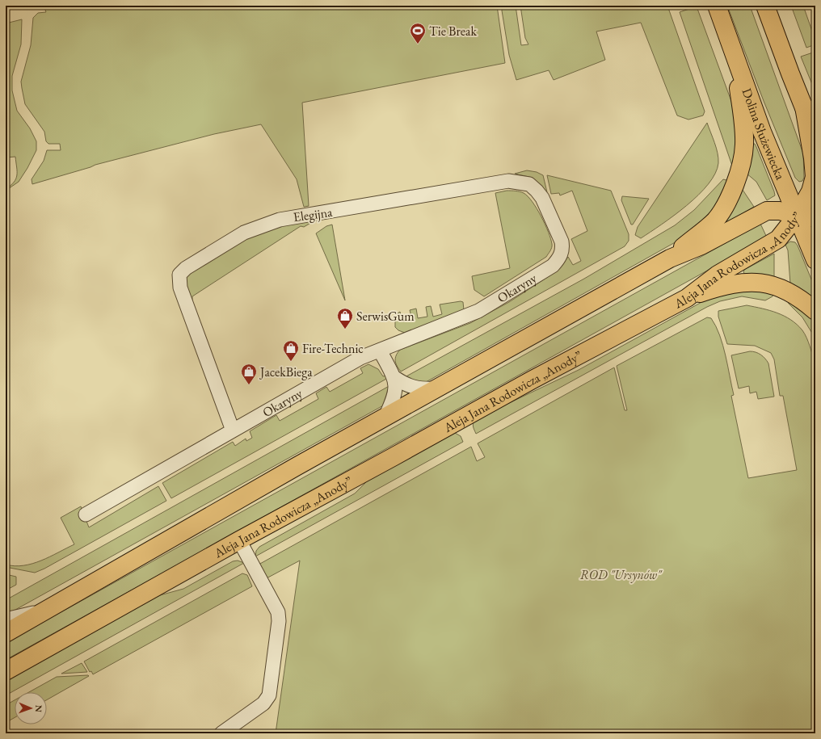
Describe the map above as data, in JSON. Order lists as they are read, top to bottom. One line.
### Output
{"streets":{"main road":["Dolina Służewiecka","Aleja Jana Rodowicza „Anody”"],"street":["Elegijna","Okaryny"]},"crossings":[["Dolina Służewiecka","Aleja Jana Rodowicza „Anody”"],["Elegijna","Okaryny"]],"parks":["ROD \"Ursynów\""],"places":{"sports":["Tie Break"],"shop":["SerwisGum","Fire-Technic","JacekBiega"]},"north":"right"}
